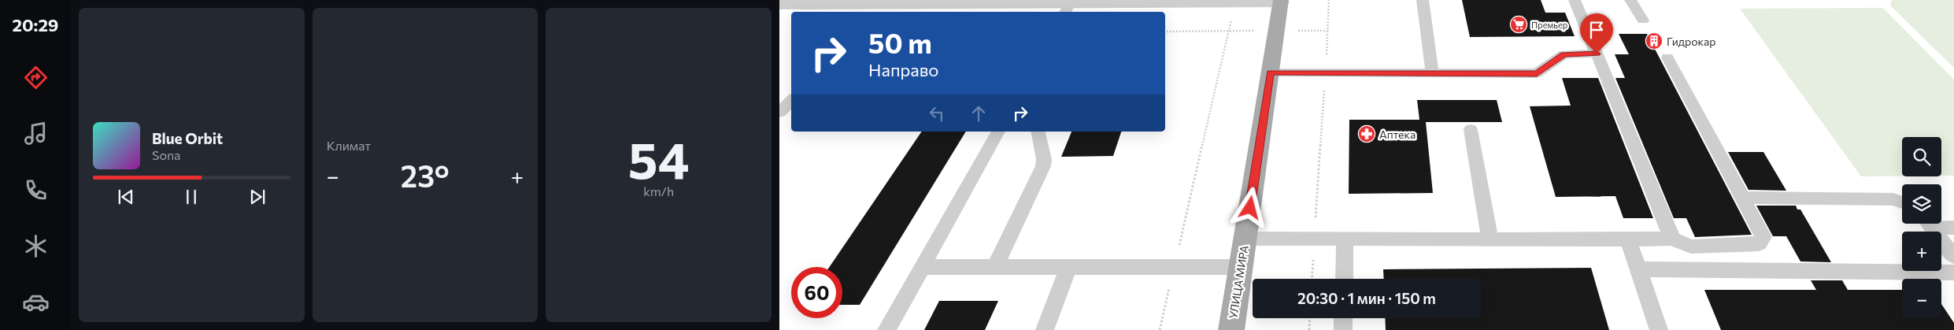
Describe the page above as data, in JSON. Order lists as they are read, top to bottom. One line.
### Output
{"streets":{"main road":["УЛИЦА МИРА"]},"places":{"supermarket":["Премьер"],"building":["Гидрокар"],"pharmacy":["Аптека"]},"page":{"tabs":"20:29","tile":["Климат",["54","km/h"]],"turn":["50 m","Направо"],"song":["Blue Orbit","Sona"],"map_buttons":["+","−"],"heat":["−","23°","+"],"limit":"60","trip":"20:30 · 1 мин · 150 m"}}
